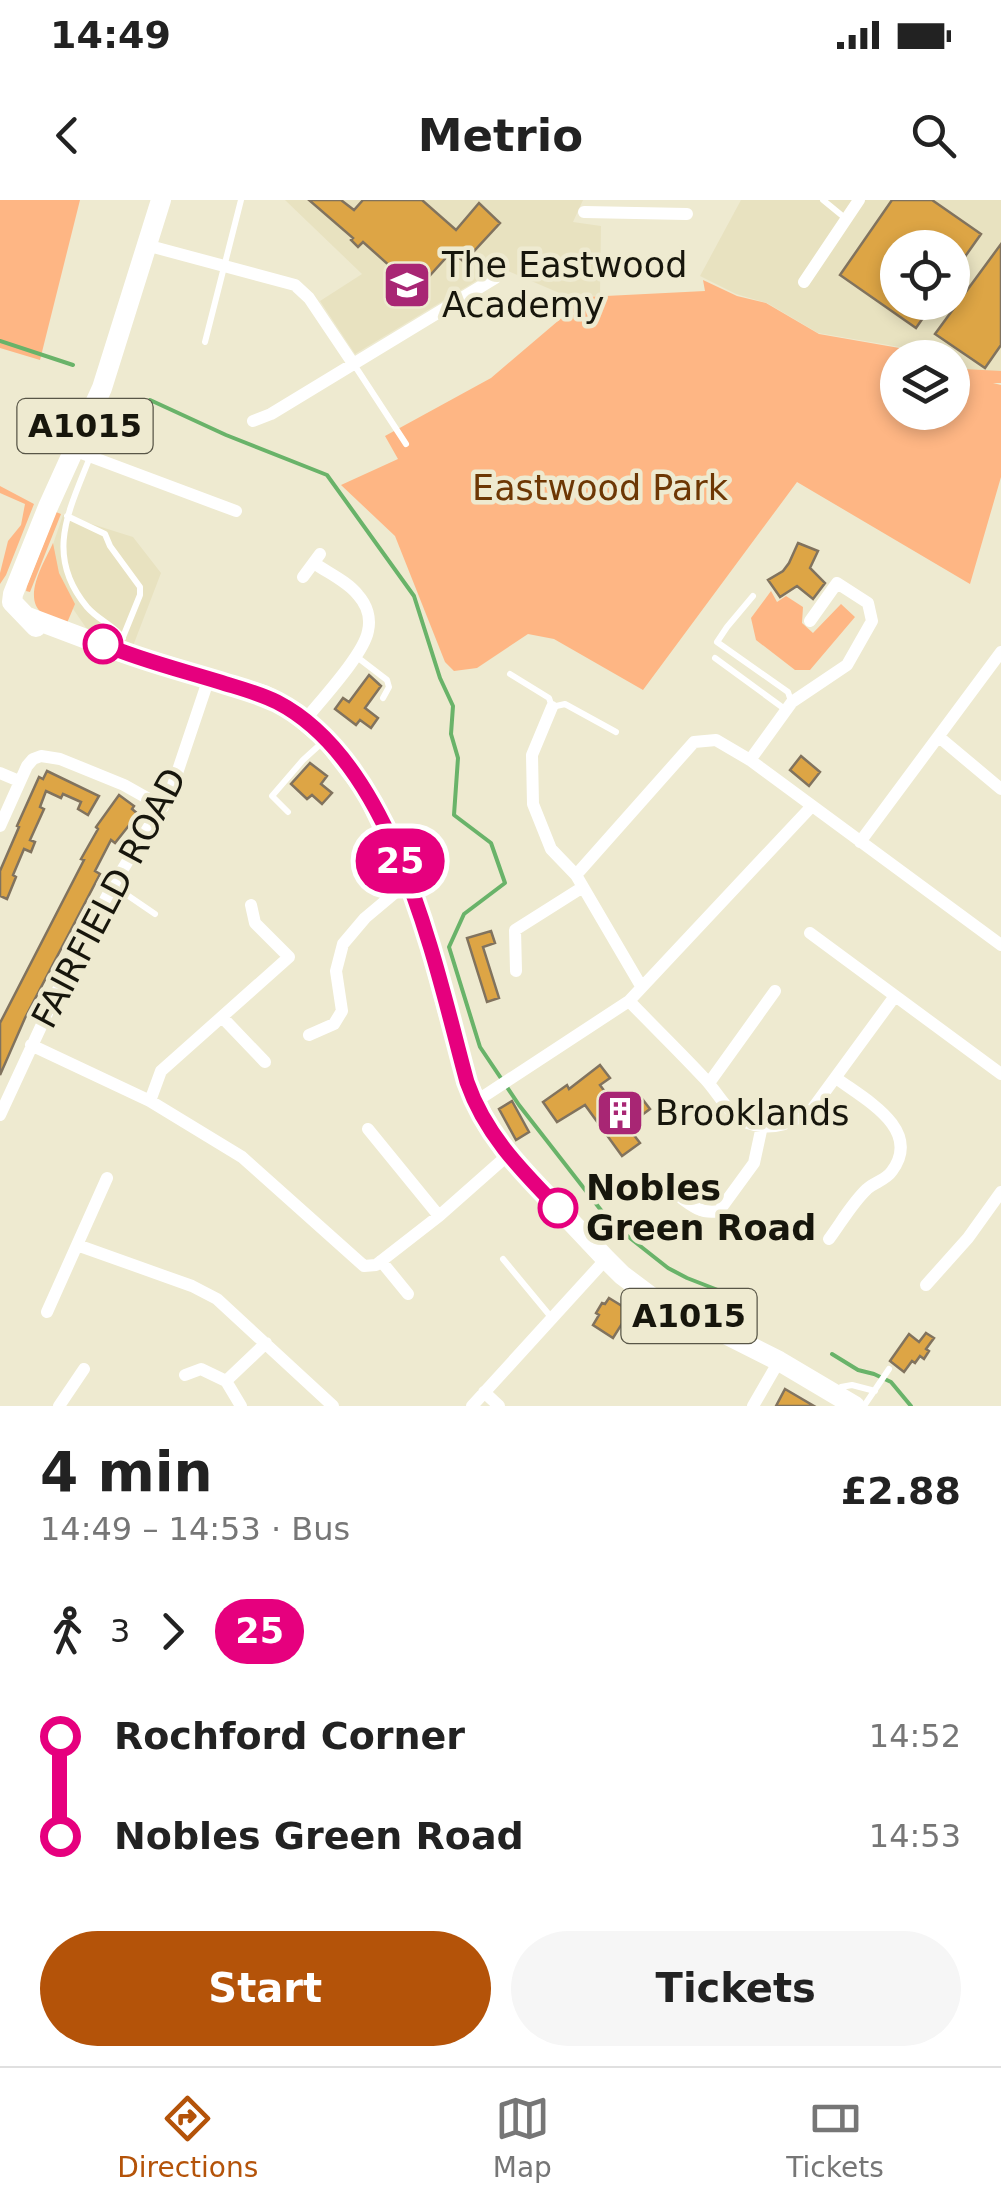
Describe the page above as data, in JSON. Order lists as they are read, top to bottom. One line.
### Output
{"streets":{"main road":["A1015"],"street":["FAIRFIELD ROAD"]},"crossings":[["A1015","FAIRFIELD ROAD"]],"parks":["Eastwood Park"],"places":{"school or university":["The Eastwood Academy"],"building":["Brooklands"],"other":["Nobles Green Road"]},"lines":["bus line 25"],"page":{"status":"14:49","header":"Metrio","on_map":"25","heading":["4 min","14:49 – 14:53 · Bus","£2.88"],"legs":["3","25"],"list":[{"name":"Rochford Corner","value":"14:52"},{"name":"Nobles Green Road","value":"14:53"}],"buttons":["Start","Tickets"],"tabs":["Directions","Map","Tickets"]}}
